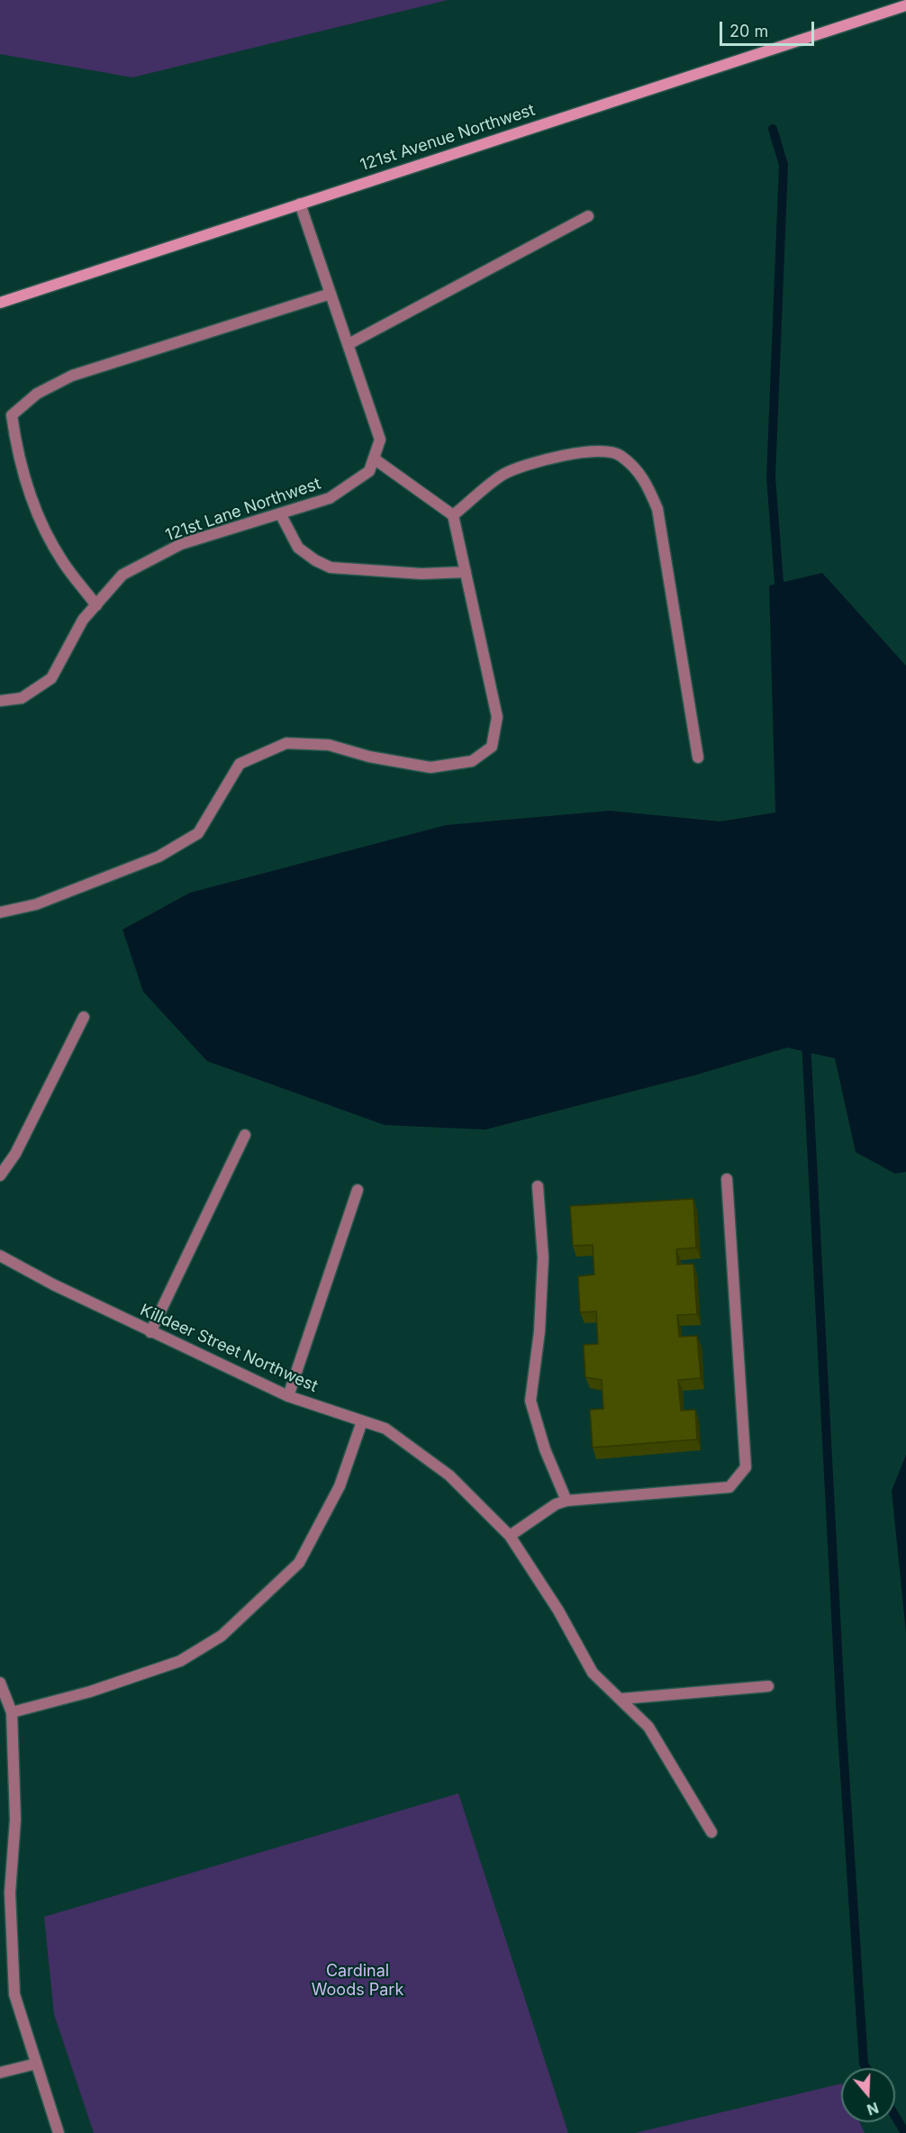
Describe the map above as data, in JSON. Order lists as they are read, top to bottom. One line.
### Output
{"streets":{"street":["121st Avenue Northwest","121st Lane Northwest","Killdeer Street Northwest"]},"crossings":[["121st Avenue Northwest","121st Lane Northwest"]],"parks":["Cardinal Woods Park"],"scale_bar":"20 m","north":"bottom"}
